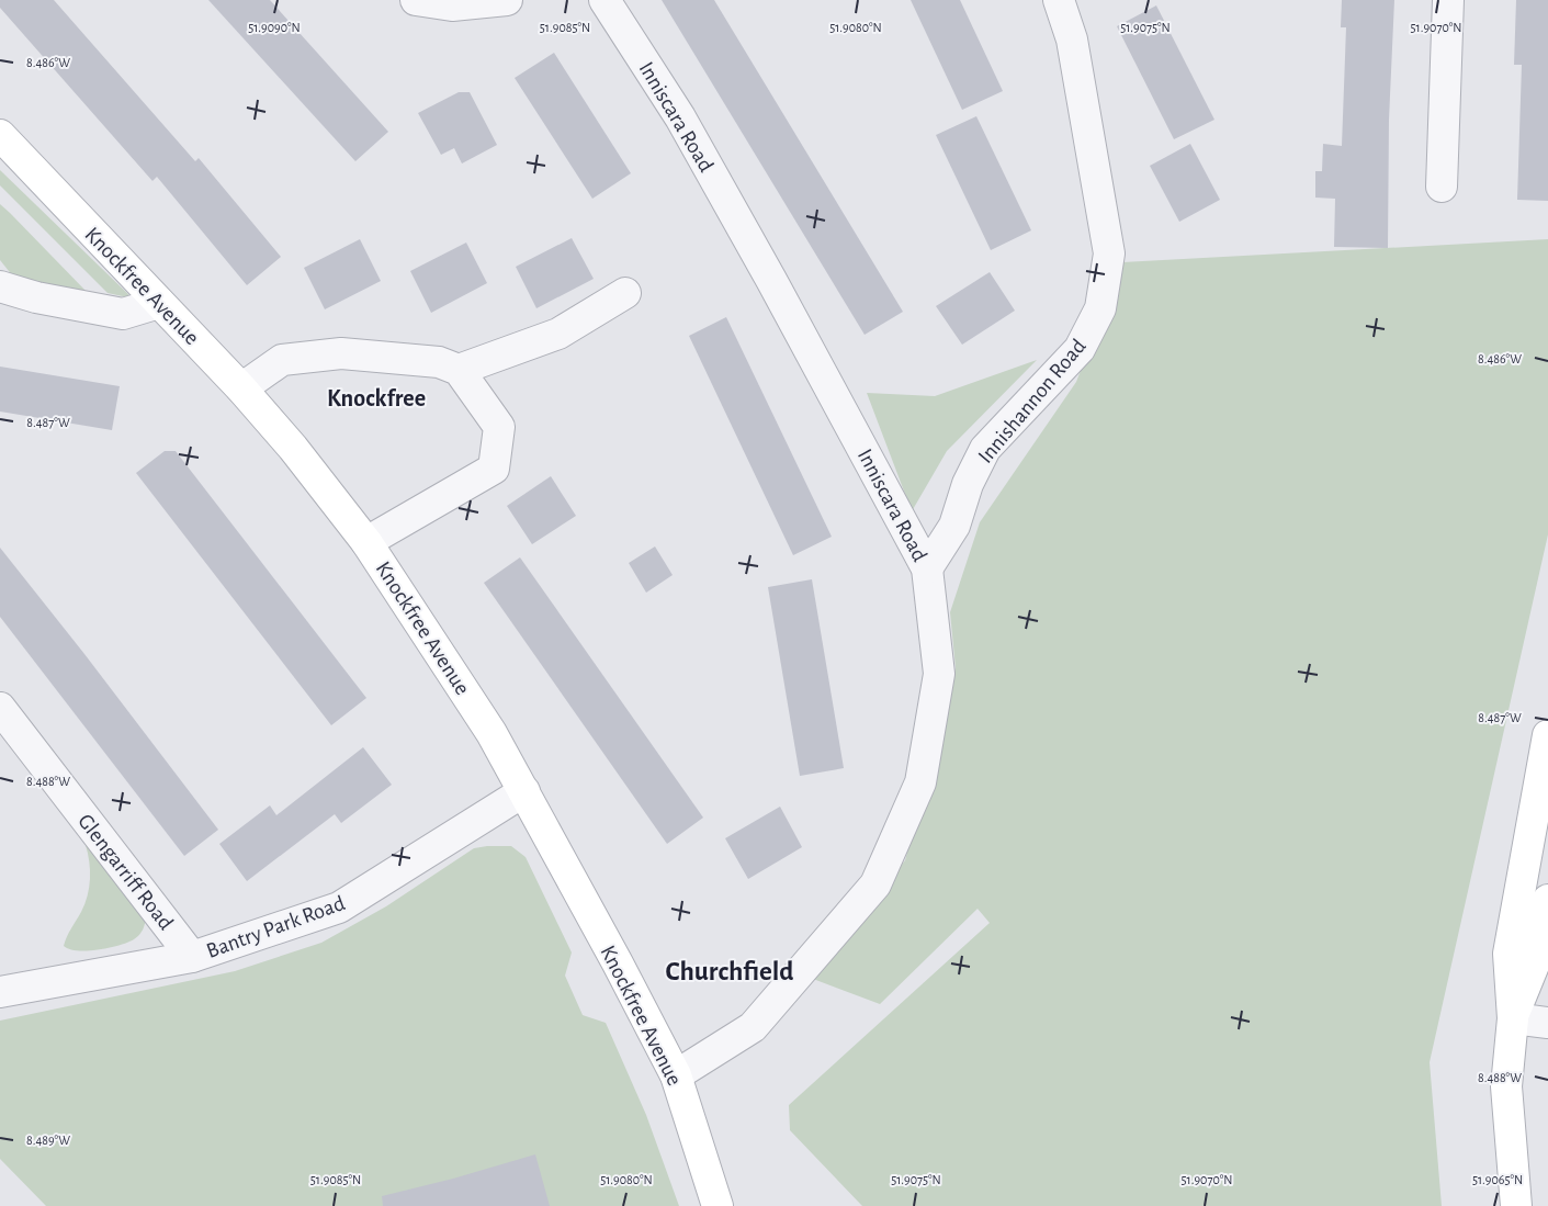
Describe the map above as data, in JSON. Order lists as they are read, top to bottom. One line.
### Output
{"streets":{"street":["Inniscara Road","Knockfree Avenue","Innishannon Road","Glengarriff Road","Bantry Park Road"]},"crossings":[["Inniscara Road","Knockfree Avenue"],["Inniscara Road","Innishannon Road"],["Knockfree Avenue","Bantry Park Road"],["Glengarriff Road","Bantry Park Road"]],"districts":["Knockfree","Churchfield"],"coordinates":["51.9090°N","51.9085°N","51.9080°N","51.9075°N","51.9070°N","8.486°W","8.487°W","8.488°W","8.489°W","51.9065°N"]}
